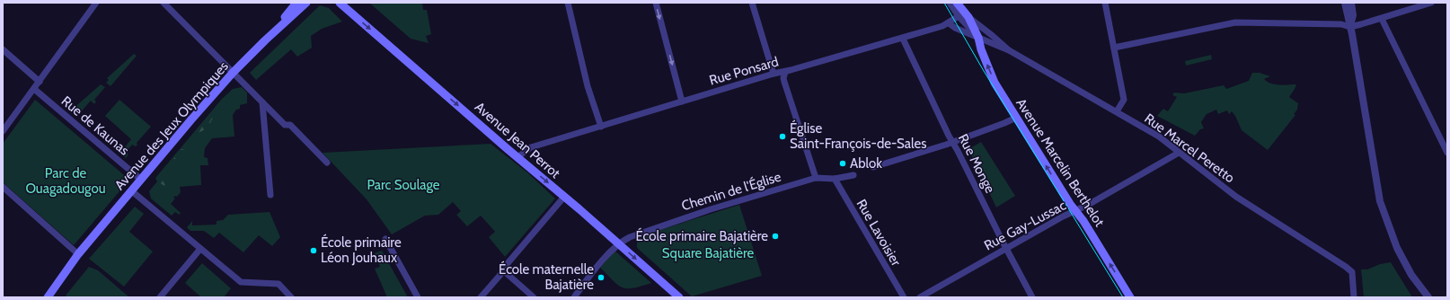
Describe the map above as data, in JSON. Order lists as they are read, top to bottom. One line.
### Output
{"streets":{"main road":["Avenue des Jeux Olympiques","Avenue Jean Perrot","Avenue Marcelin Berthelot"],"street":["Rue Ponsard","Rue de Kaunas","Rue Marcel Peretto","Rue Monge","Chemin de l'Église","Rue Gay-Lussac","Rue Lavoisier"]},"crossings":[["Rue Ponsard","Avenue Jean Perrot"],["Rue Ponsard","Rue Monge"],["Rue de Kaunas","Avenue des Jeux Olympiques"],["Avenue Jean Perrot","Chemin de l'Église"],["Rue Marcel Peretto","Avenue Marcelin Berthelot"],["Rue Marcel Peretto","Rue Gay-Lussac"],["Avenue Marcelin Berthelot","Rue Gay-Lussac"],["Rue Monge","Rue Gay-Lussac"],["Chemin de l'Église","Rue Lavoisier"]],"one_way":["Avenue Jean Perrot","Avenue Marcelin Berthelot"],"parks":["Parc de Ouagadougou","Parc Soulage","Square Bajatière"],"places":["Église Saint-François-de-Sales","Ablok","École primaire Bajatière","École primaire Léon Jouhaux","École maternelle Bajatière"]}
